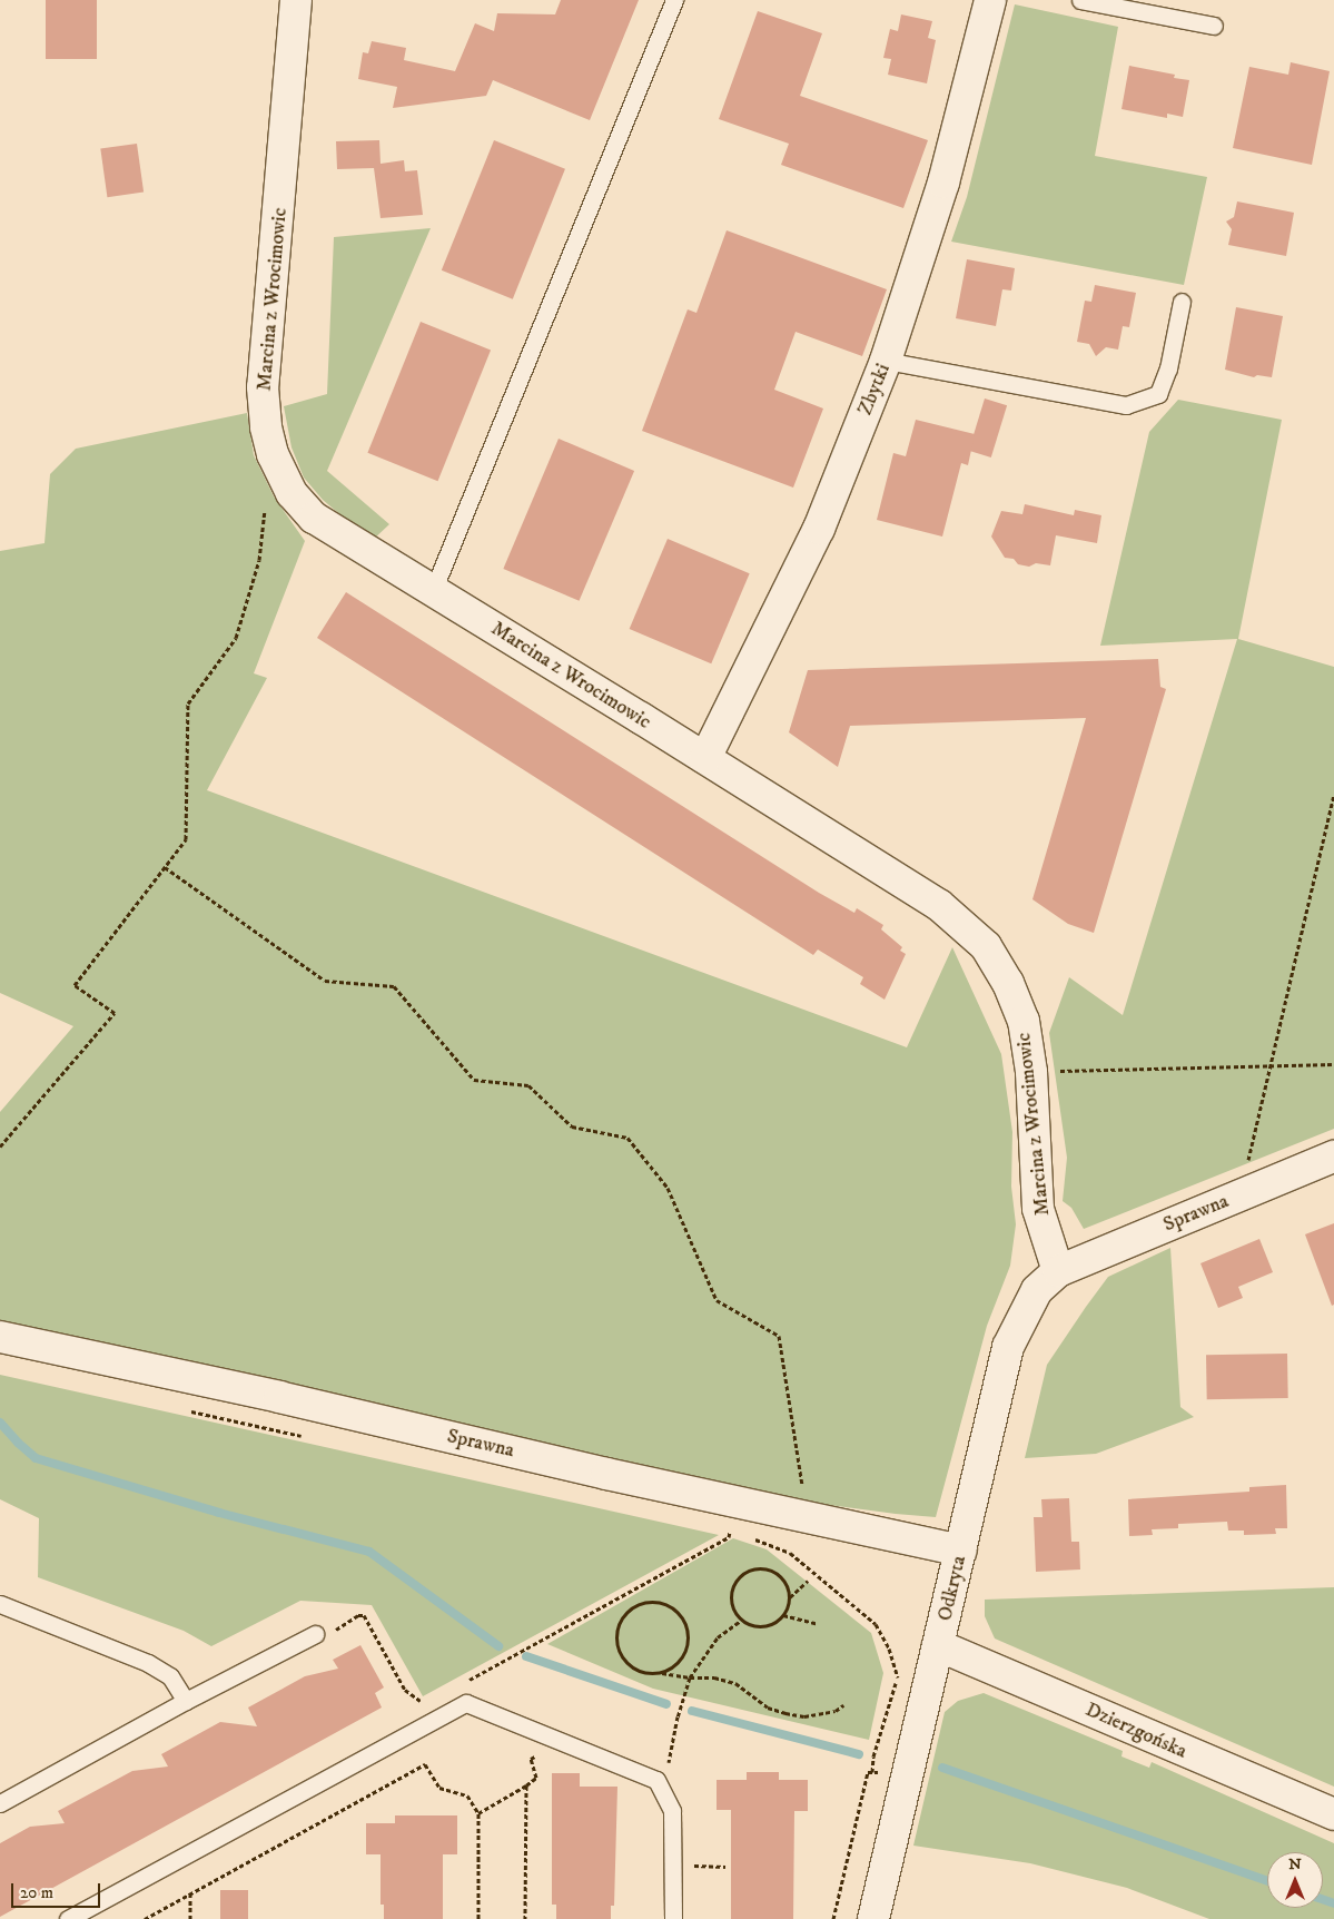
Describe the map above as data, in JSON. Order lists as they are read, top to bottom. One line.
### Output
{"streets":{"street":["Marcina z Wrocimowic","Zbytki","Sprawna","Odkryta","Dzierzgońska"]},"crossings":[["Marcina z Wrocimowic","Zbytki"],["Marcina z Wrocimowic","Sprawna"],["Marcina z Wrocimowic","Odkryta"],["Sprawna","Odkryta"],["Odkryta","Dzierzgońska"]],"scale_bar":"20 m","north":"top"}
